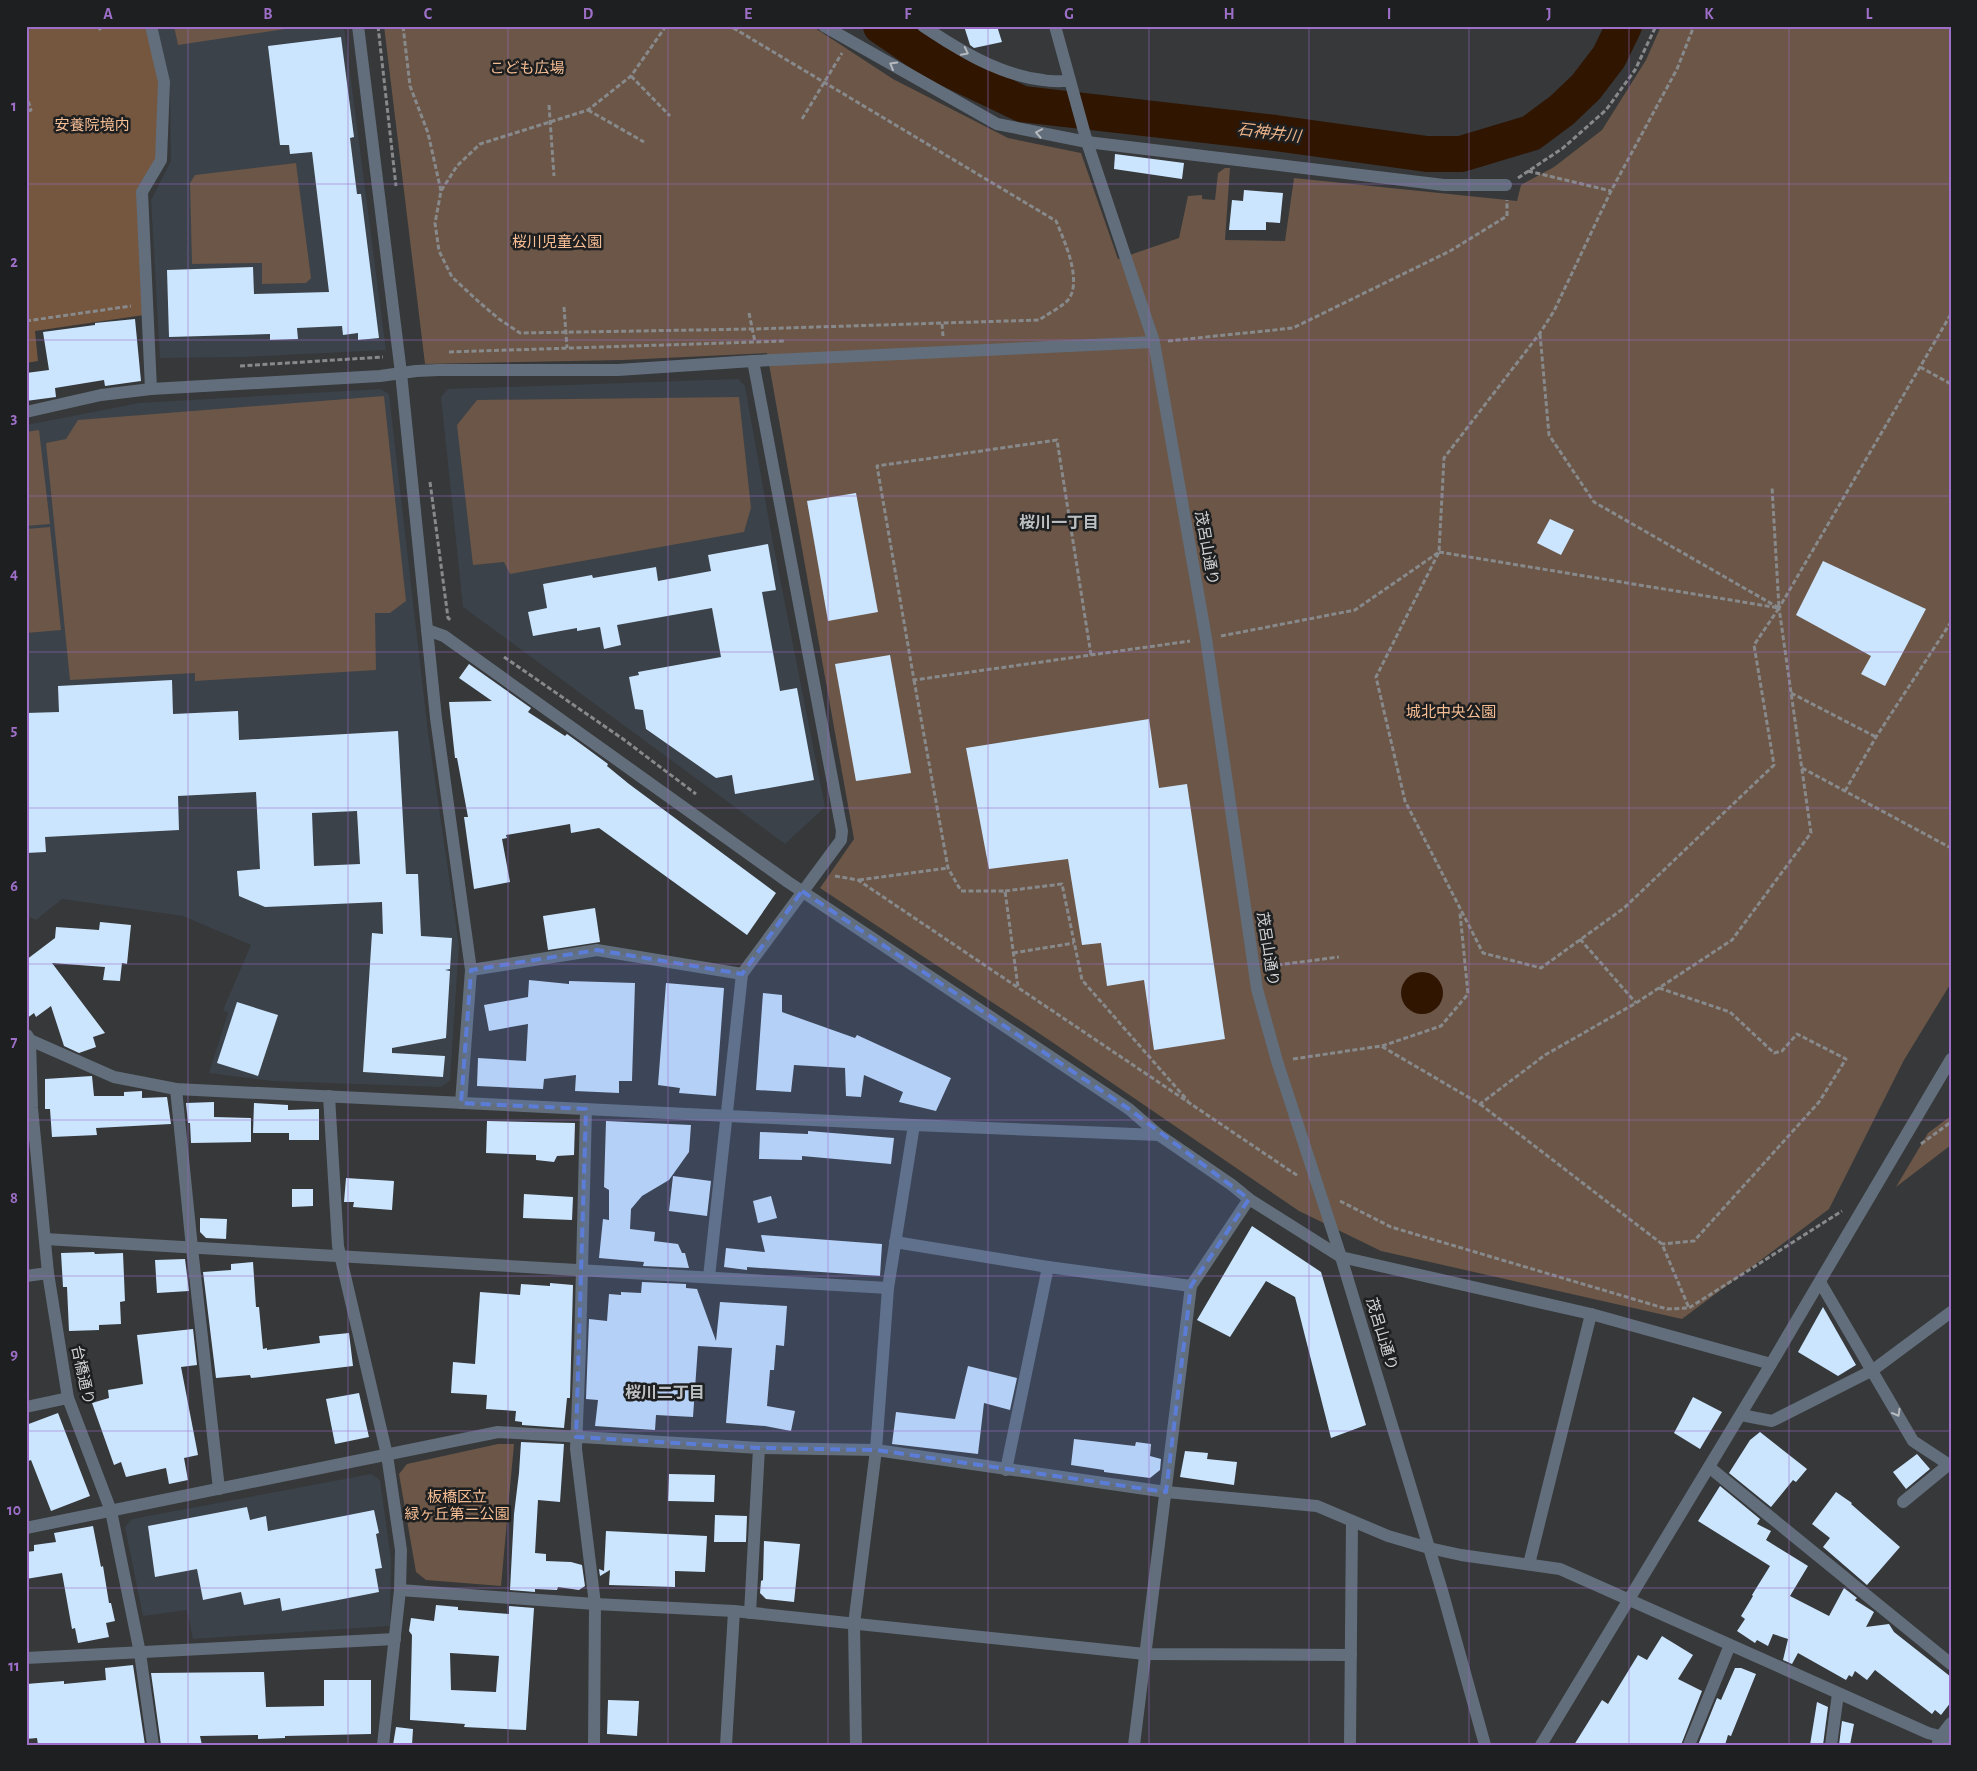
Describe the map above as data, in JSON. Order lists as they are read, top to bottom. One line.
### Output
{"streets":{"street":["茂呂山通り","台橋通り"]},"districts":["桜川一丁目","桜川二丁目"],"water":["石神井川"],"parks":["こども広場","安養院境内","桜川児童公園","城北中央公園","板橋区立 緑ヶ丘第二公園"],"grid":{"columns":["A","B","C","D","E","F","G","H","I","J","K","L"],"rows":["1","2","3","4","5","6","7","8","9","10","11"]}}
